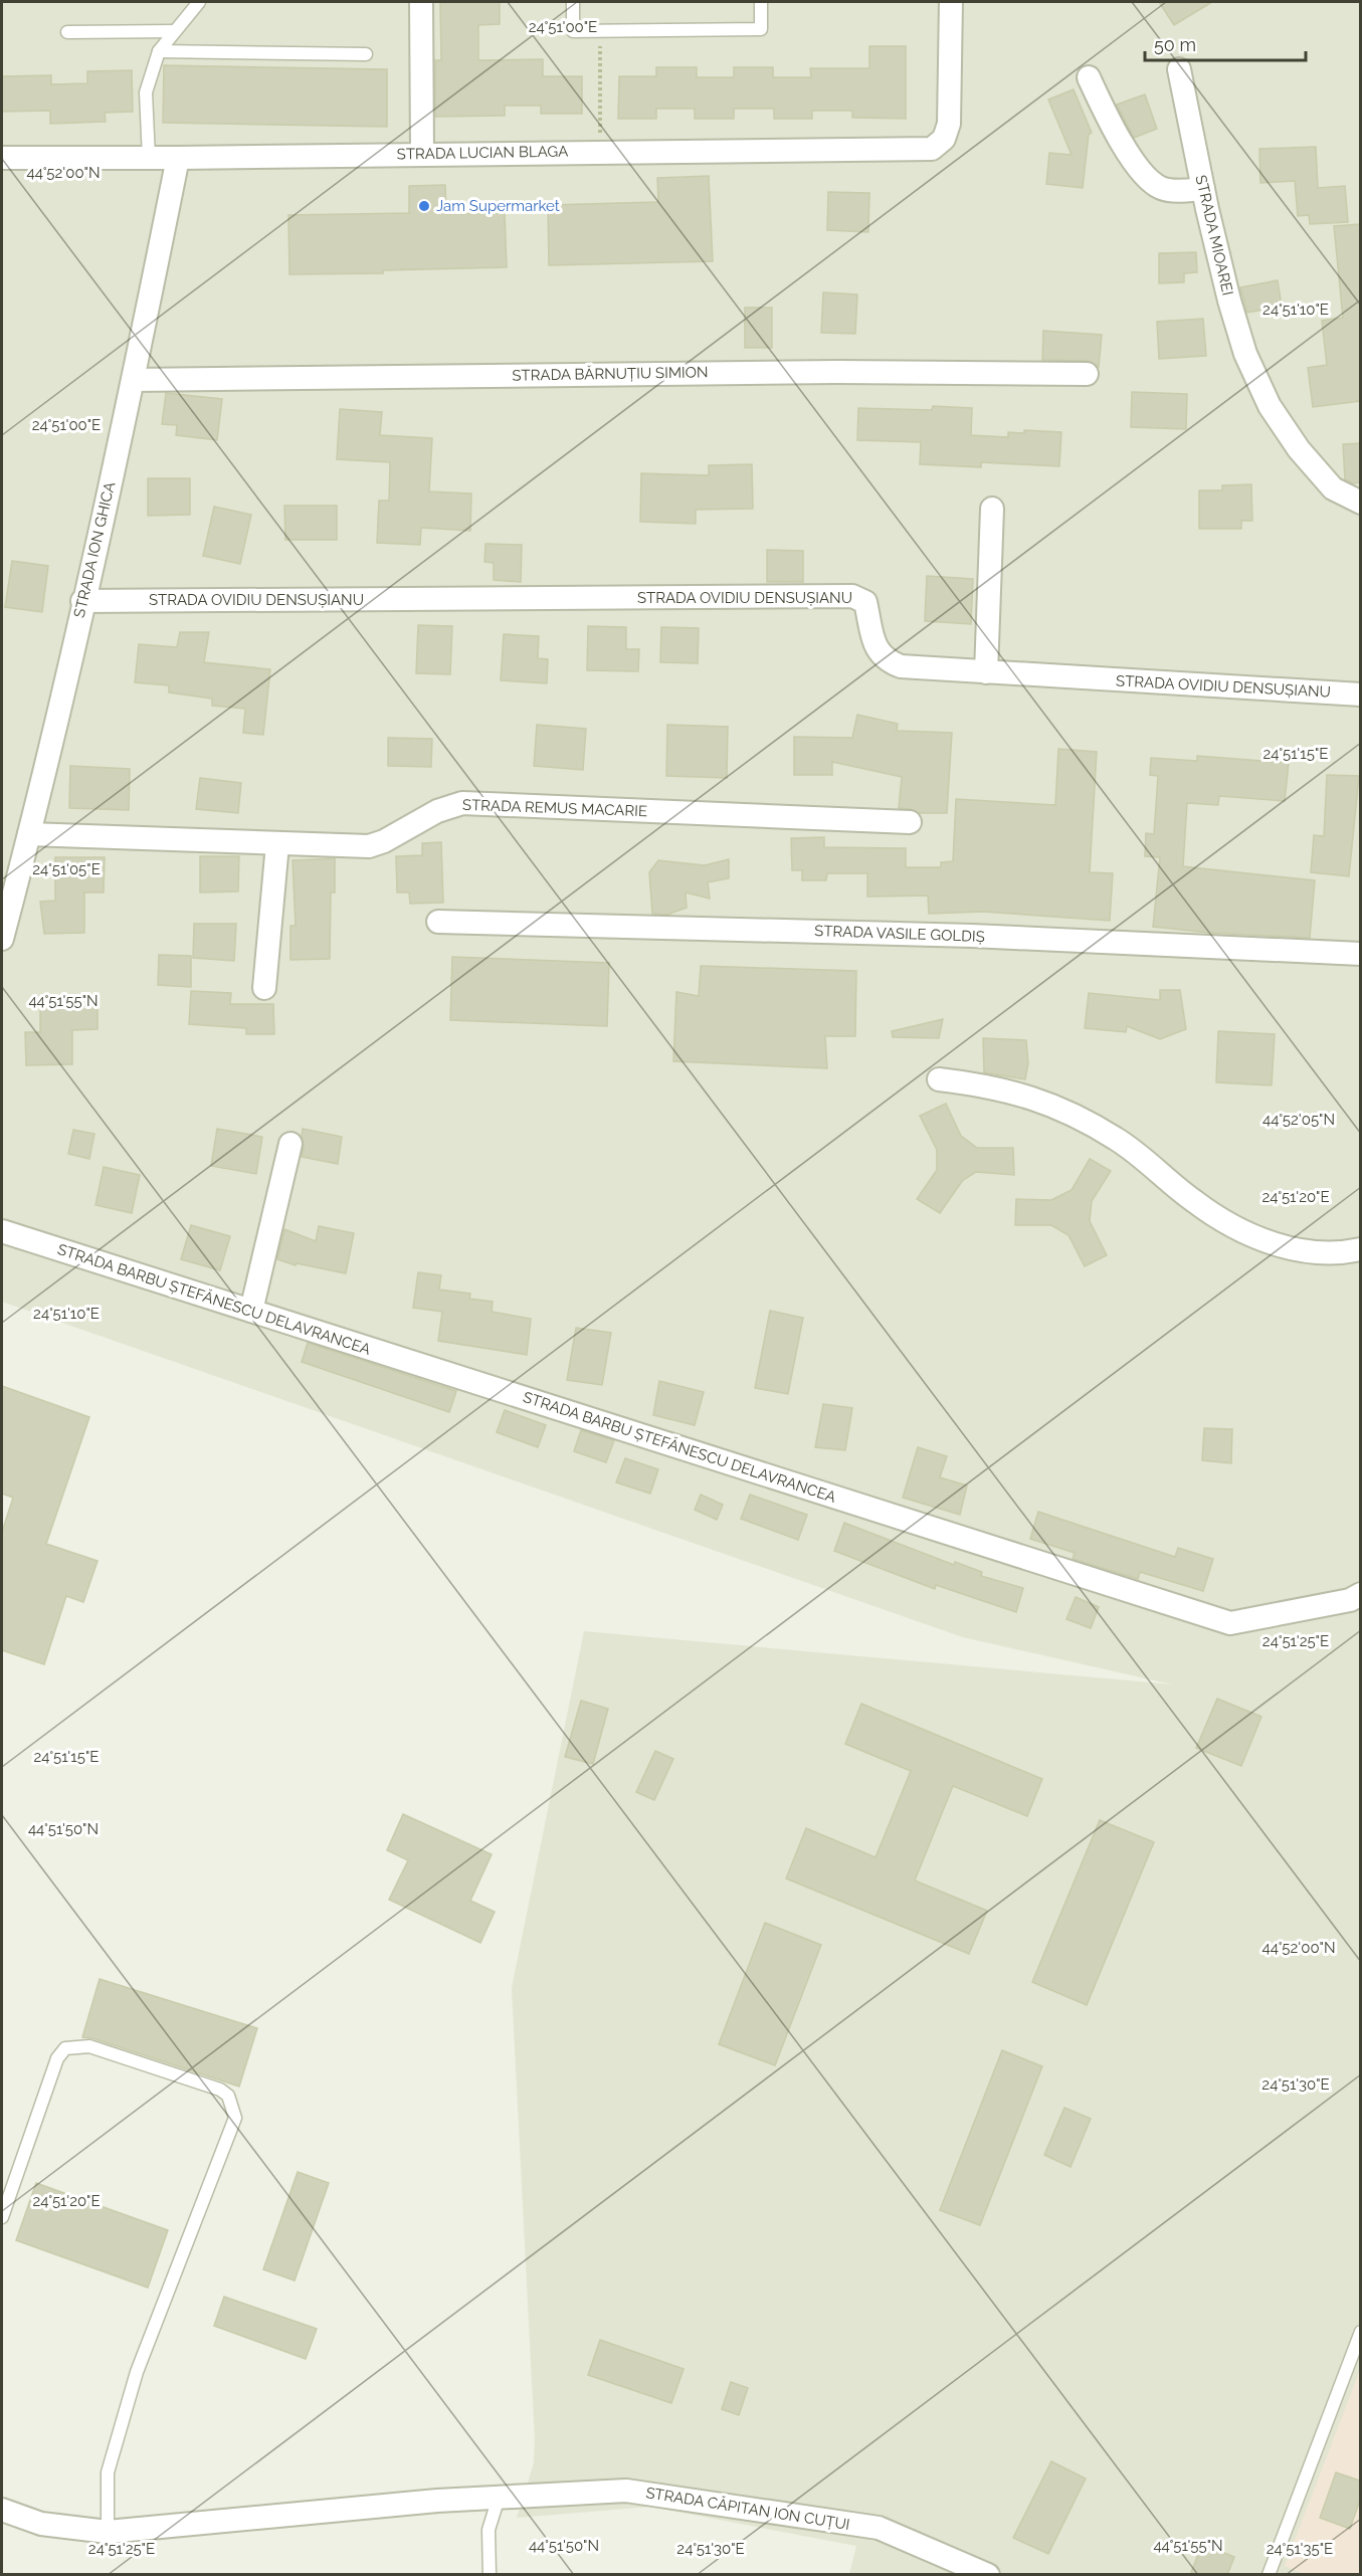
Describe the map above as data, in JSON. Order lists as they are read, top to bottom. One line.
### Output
{"streets":{"street":["STRADA LUCIAN BLAGA","STRADA MIOAREI","STRADA BĂRNUȚIU SIMION","STRADA ION GHICA","STRADA OVIDIU DENSUȘIANU","STRADA REMUS MACARIE","STRADA VASILE GOLDIȘ","STRADA BARBU ȘTEFĂNESCU DELAVRANCEA","STRADA CĂPITAN ION CUȚUI"]},"crossings":[["STRADA LUCIAN BLAGA","STRADA ION GHICA"],["STRADA BĂRNUȚIU SIMION","STRADA ION GHICA"],["STRADA ION GHICA","STRADA OVIDIU DENSUȘIANU"],["STRADA ION GHICA","STRADA REMUS MACARIE"]],"places":["Jam Supermarket"],"scale_bar":"50 m","coordinates":["24°51'00\"E","44°52'00\"N","24°51'10\"E","24°51'15\"E","24°51'05\"E","44°51'55\"N","44°52'05\"N","24°51'20\"E","24°51'25\"E","44°51'50\"N","24°51'30\"E","24°51'35\"E"]}
